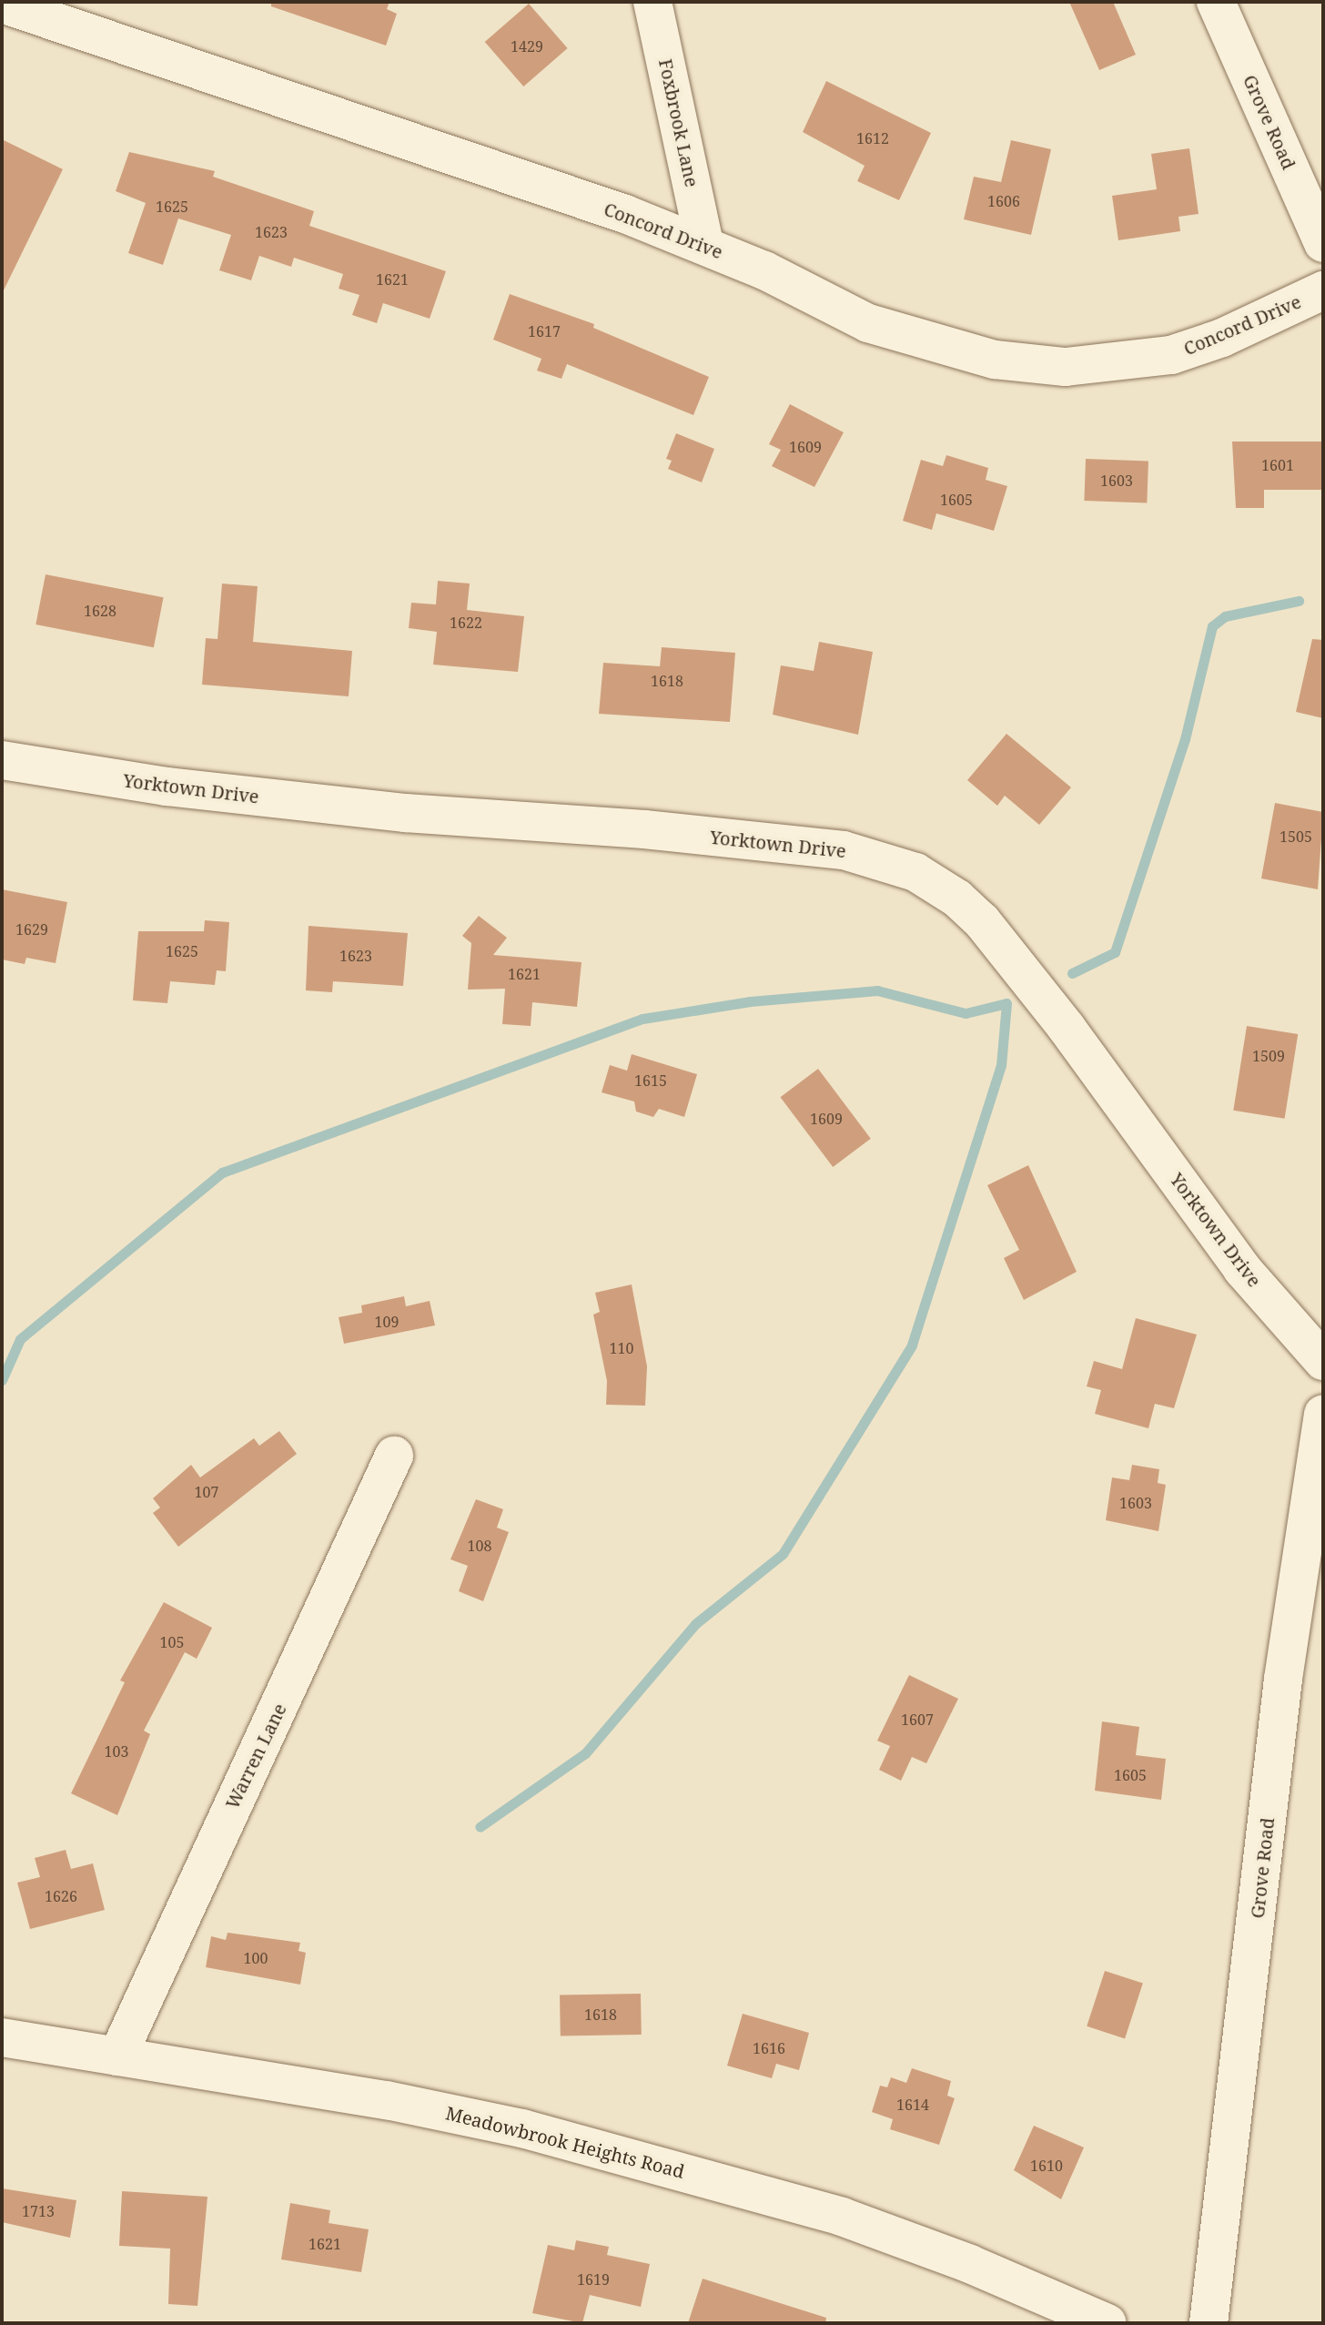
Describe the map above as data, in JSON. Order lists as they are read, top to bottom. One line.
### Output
{"streets":{"street":["Grove Road","Foxbrook Lane","Concord Drive","Yorktown Drive","Warren Lane","Meadowbrook Heights Road"]},"crossings":[["Foxbrook Lane","Concord Drive"],["Warren Lane","Meadowbrook Heights Road"]],"house_numbers":["1429","1612","1606","1625","1623","1621","1617","1609","1601","1603","1605","1628","1622","1618","1505","1629","1625","1623","1621","1509","1615","1609","109","110","107","1603","108","105","1607","103","1605","1626","100","1618","1616","1614","1610","1713","1621","1619"]}
